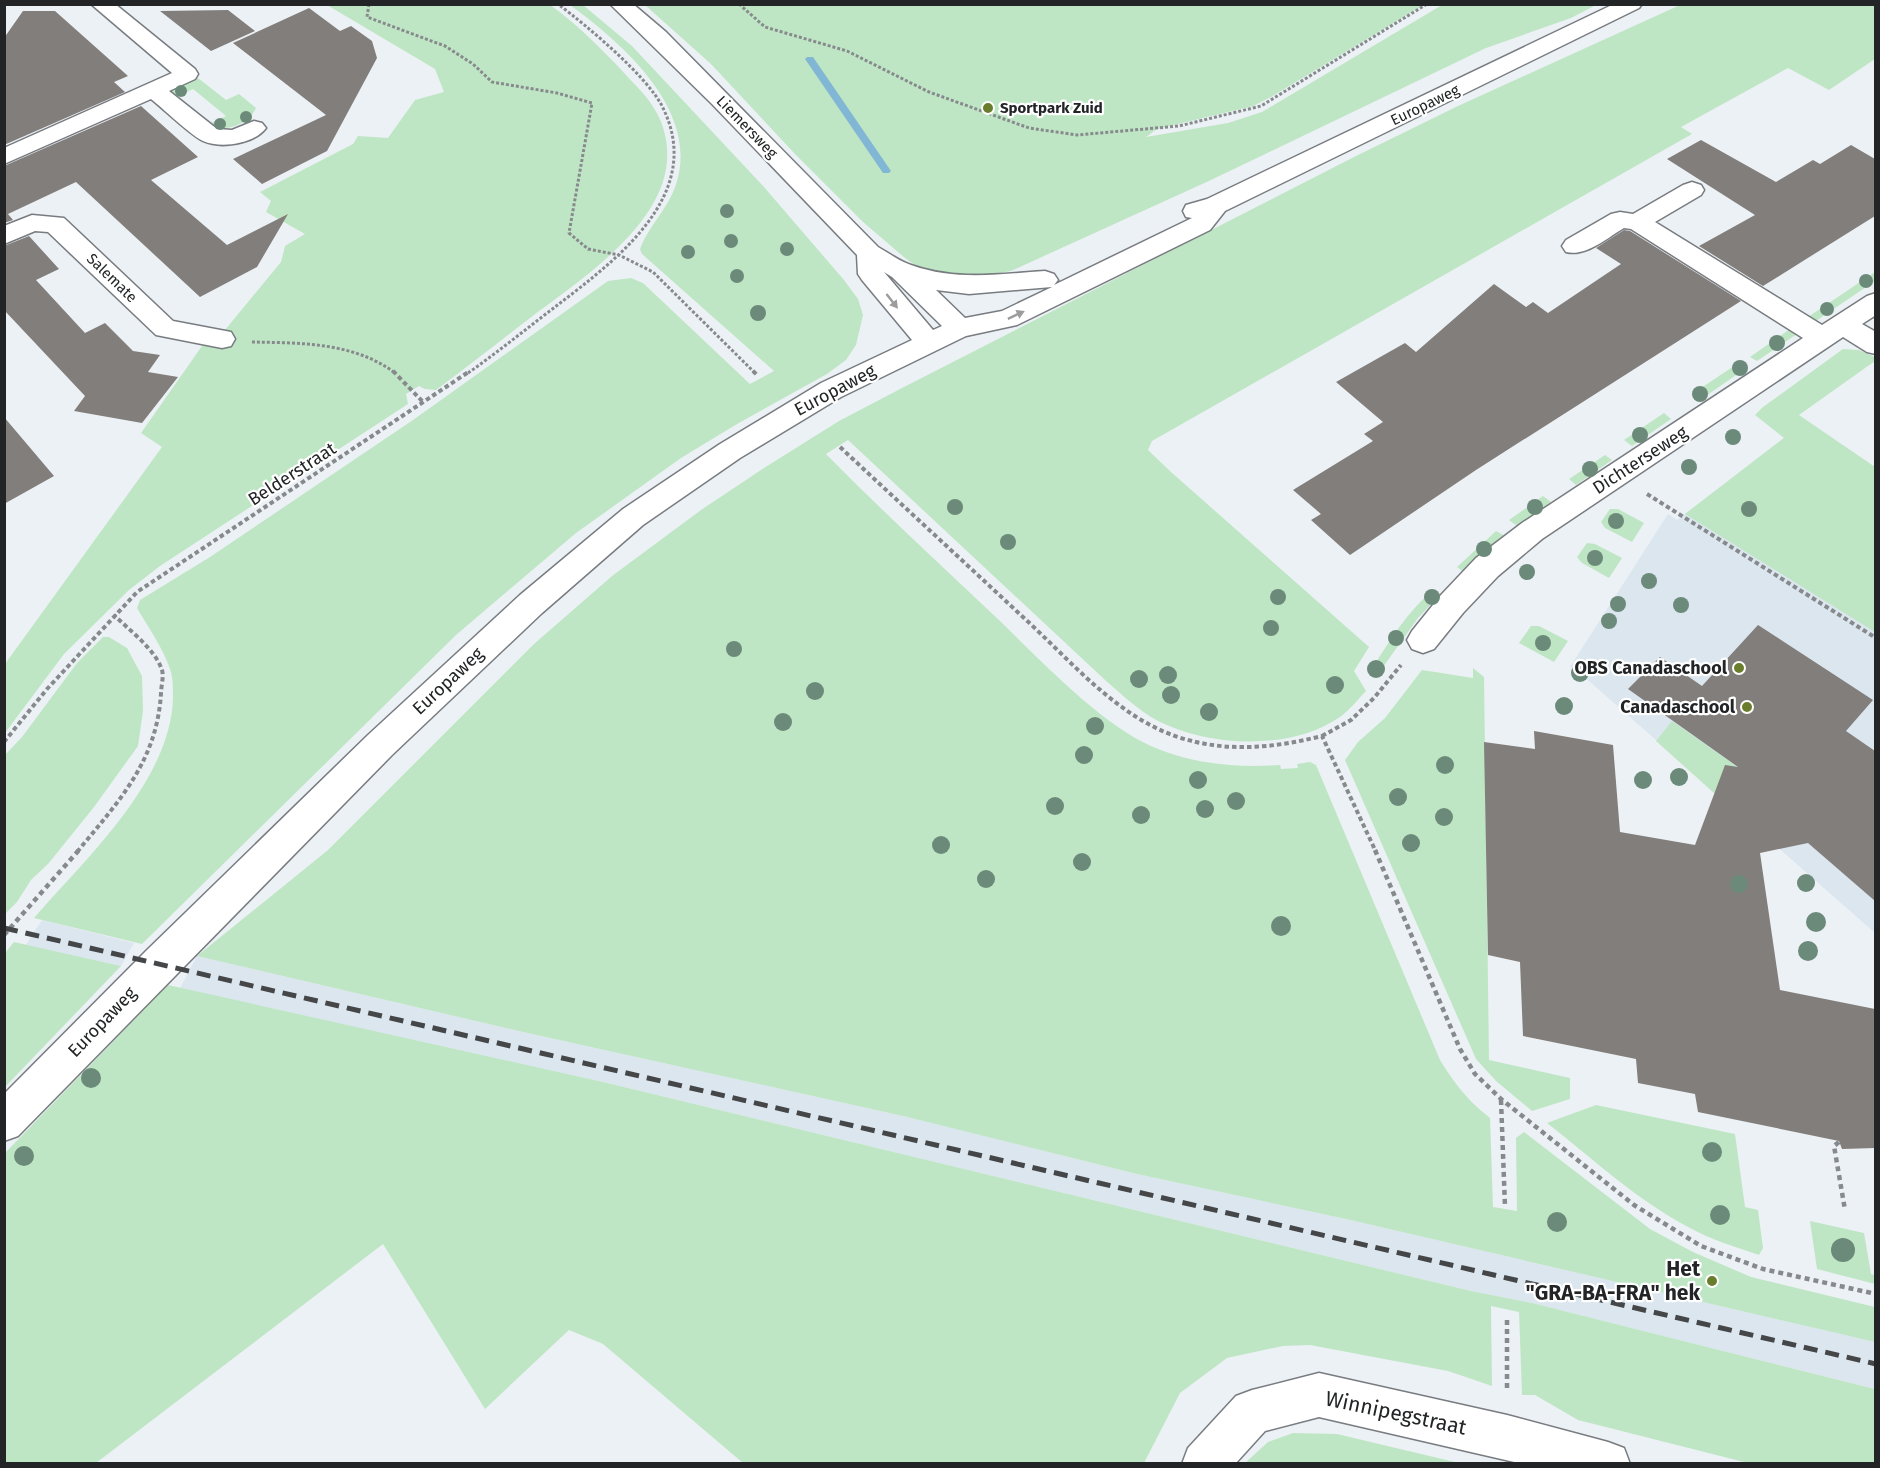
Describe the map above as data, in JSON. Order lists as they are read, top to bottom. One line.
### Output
{"streets":{"main road":["Europaweg","Liemersweg","Salemate","Dichterseweg","Winnipegstraat"],"path":["Belderstraat"]},"crossings":[["Europaweg","Liemersweg"]],"places":["Sportpark Zuid","OBS Canadaschool","Canadaschool","Het \"GRA-BA-FRA\" hek"]}
